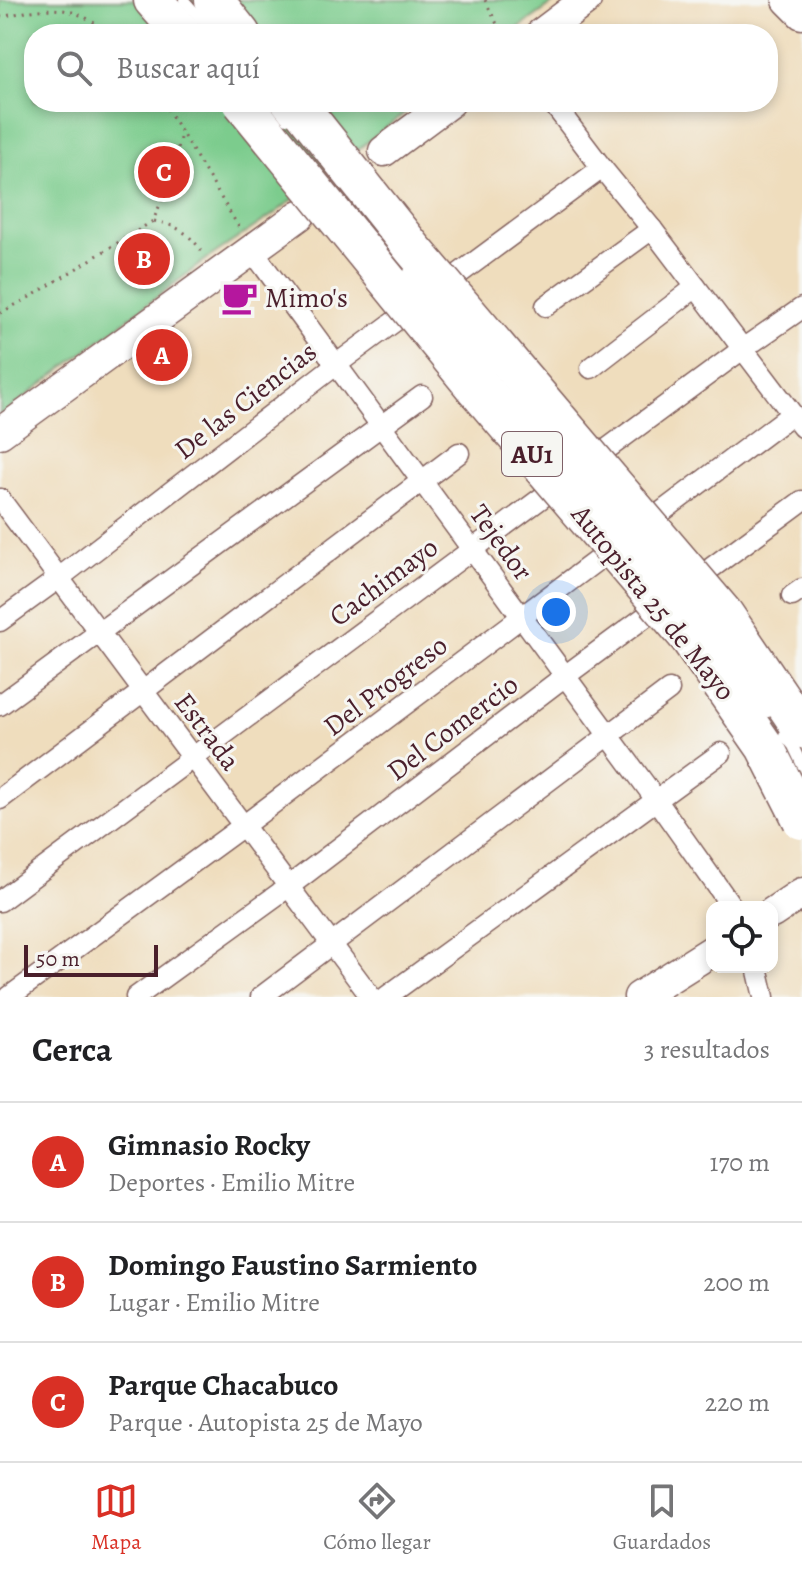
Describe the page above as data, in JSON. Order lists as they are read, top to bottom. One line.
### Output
{"streets":{"highway":["AU1","Autopista 25 de Mayo"],"street":["De las Ciencias","Tejedor","Cachimayo","Del Progreso","Del Comercio","Estrada"]},"crossings":[["De las Ciencias","Tejedor"],["De las Ciencias","Estrada"],["Tejedor","Cachimayo"],["Tejedor","Del Progreso"],["Tejedor","Del Comercio"],["Cachimayo","Estrada"],["Del Progreso","Estrada"],["Del Comercio","Estrada"]],"places":{"cafe":["Mimo's"]},"scale_bar":"50 m","page":{"search":"Buscar aquí","pins":["C","B","A"],"scale":"50 m","heading":["Cerca","3 resultados"],"list":[{"mark":"A","name":"Gimnasio Rocky","note":"Deportes · Emilio Mitre","value":"170 m"},{"mark":"B","name":"Domingo Faustino Sarmiento","note":"Lugar · Emilio Mitre","value":"200 m"},{"mark":"C","name":"Parque Chacabuco","note":"Parque · Autopista 25 de Mayo","value":"220 m"}],"nav":["Mapa","Cómo llegar","Guardados"]}}
